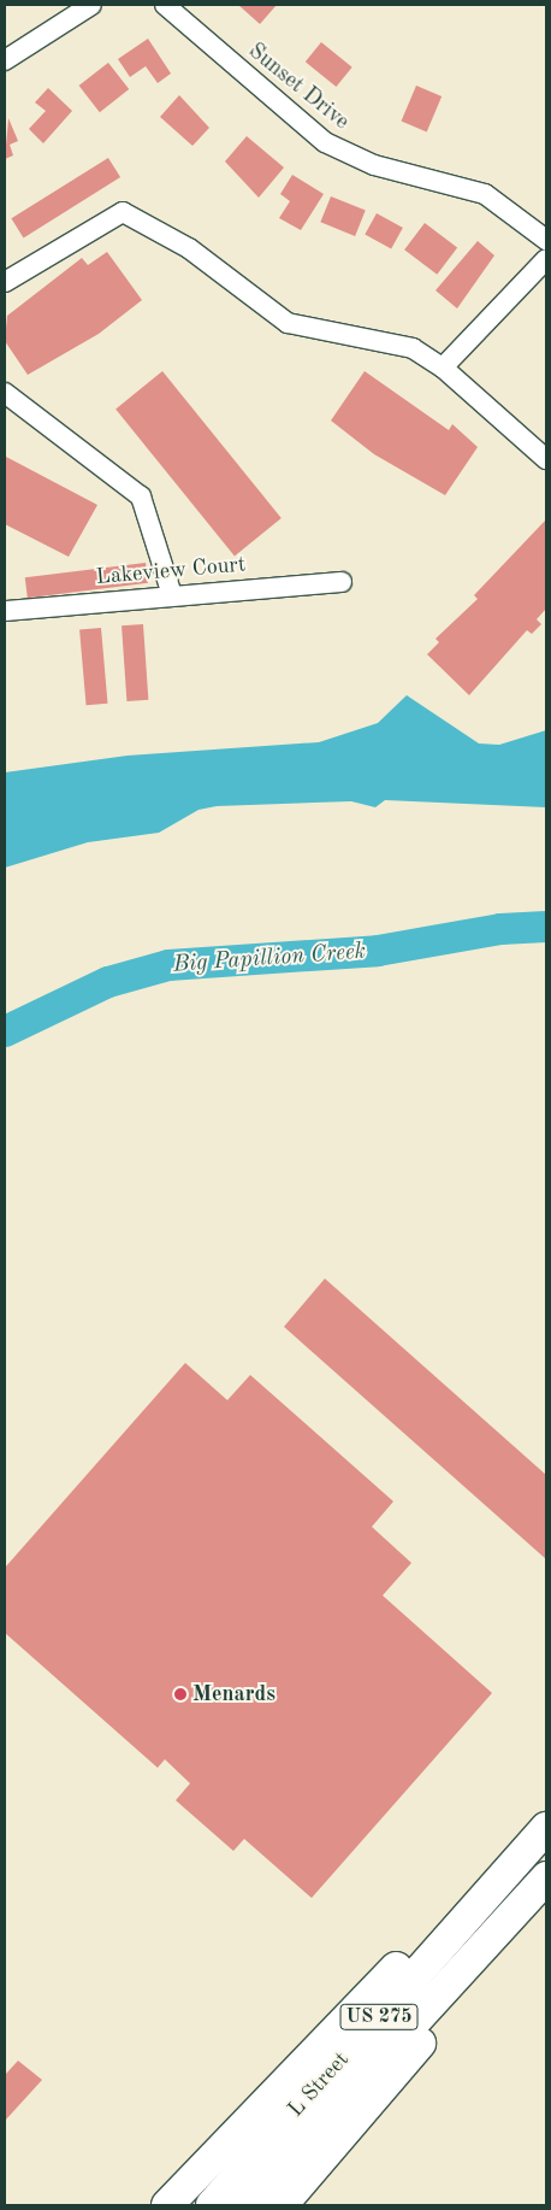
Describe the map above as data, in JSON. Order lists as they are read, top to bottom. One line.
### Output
{"streets":{"main road":["US 275","L Street"],"street":["Sunset Drive","Lakeview Court"]},"water":["Big Papillion Creek"],"places":["Menards"]}
